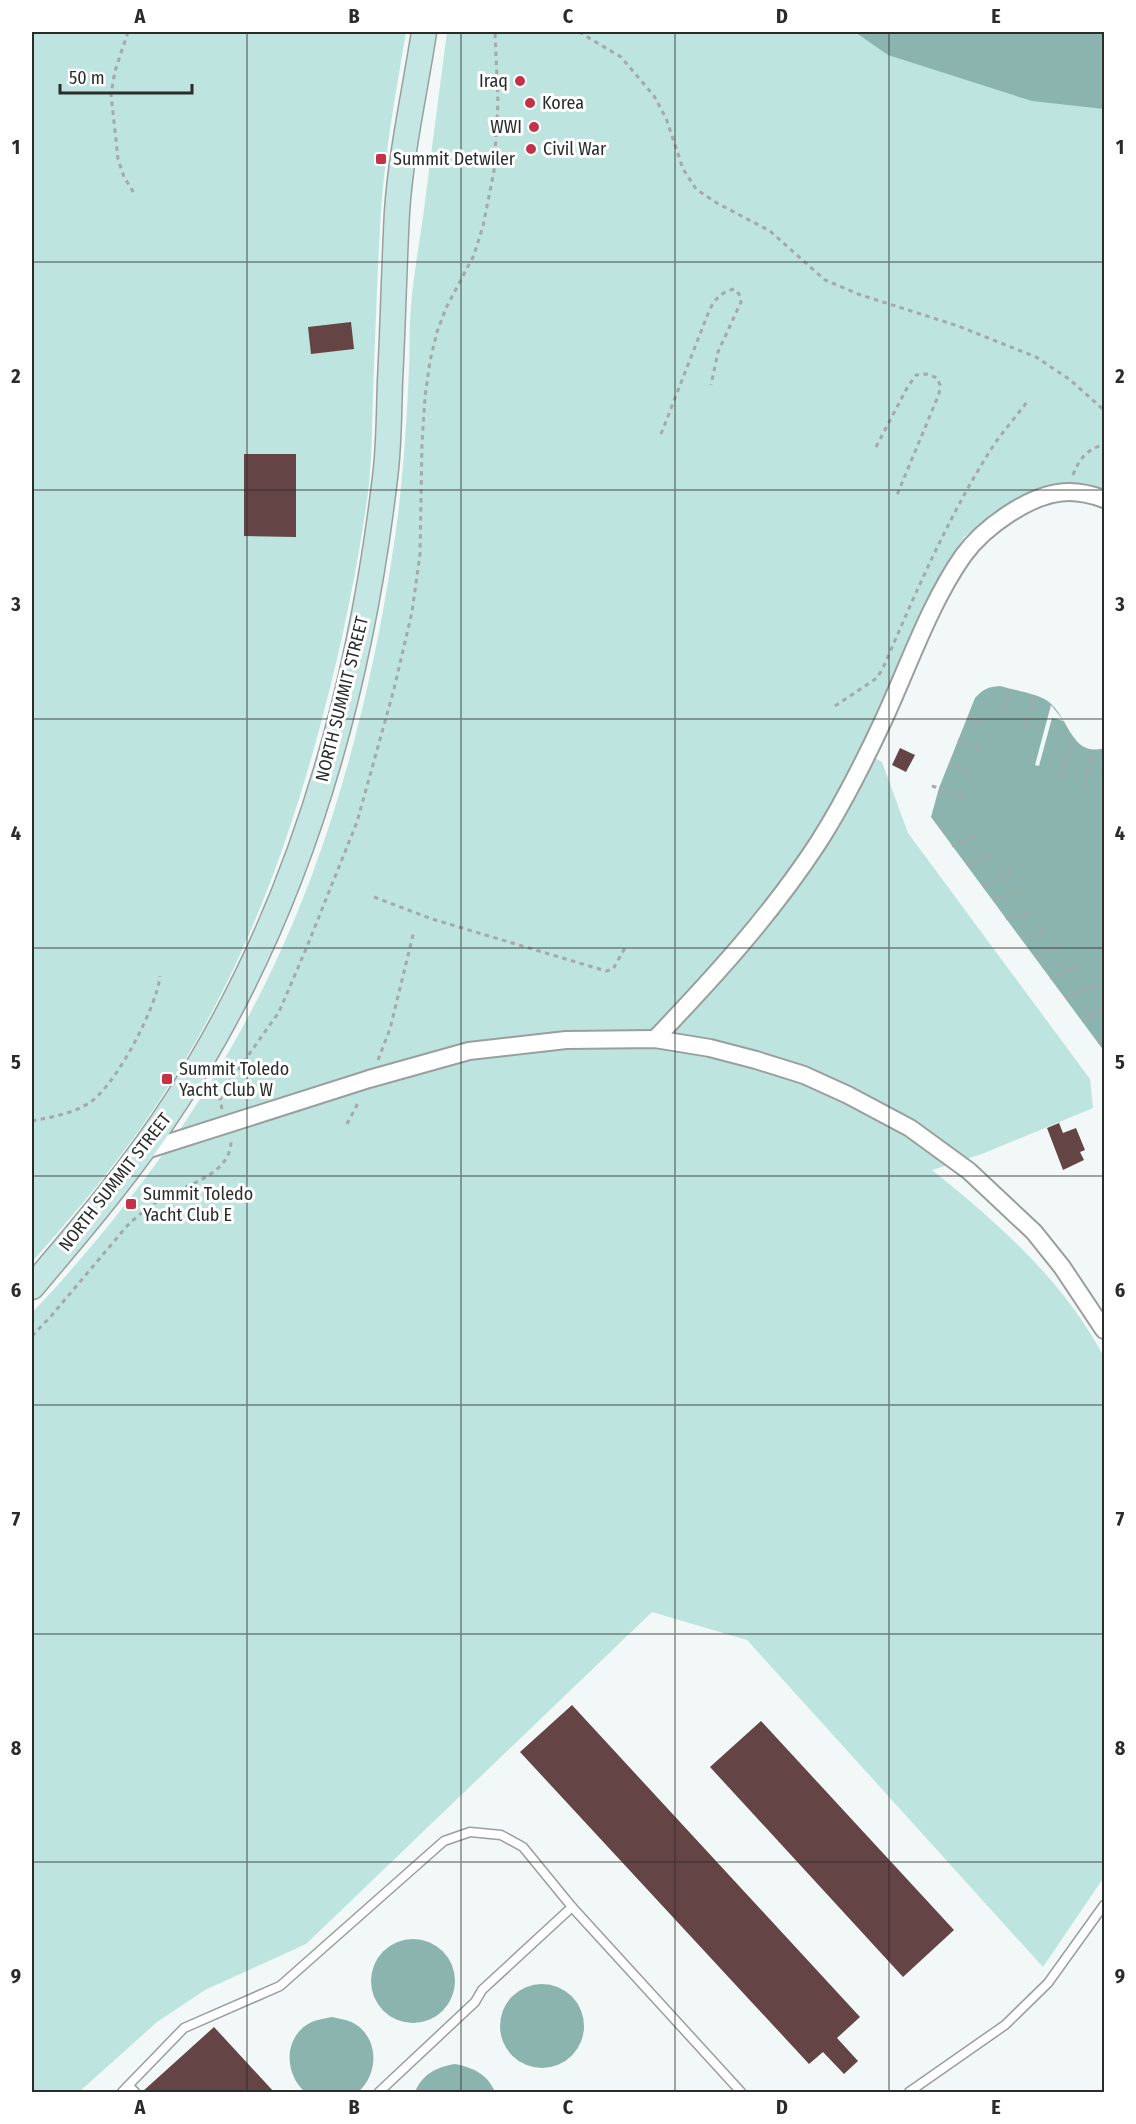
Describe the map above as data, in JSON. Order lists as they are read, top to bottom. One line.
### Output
{"streets":{"main road":["NORTH SUMMIT STREET"]},"places":{"other":["Iraq","Korea","WWI","Civil War"],"transit":["Summit Detwiler","Summit Toledo Yacht Club W","Summit Toledo Yacht Club E"]},"scale_bar":"50 m","grid":{"columns":["A","B","C","D","E"],"rows":["1","2","3","4","5","6","7","8","9"]}}
